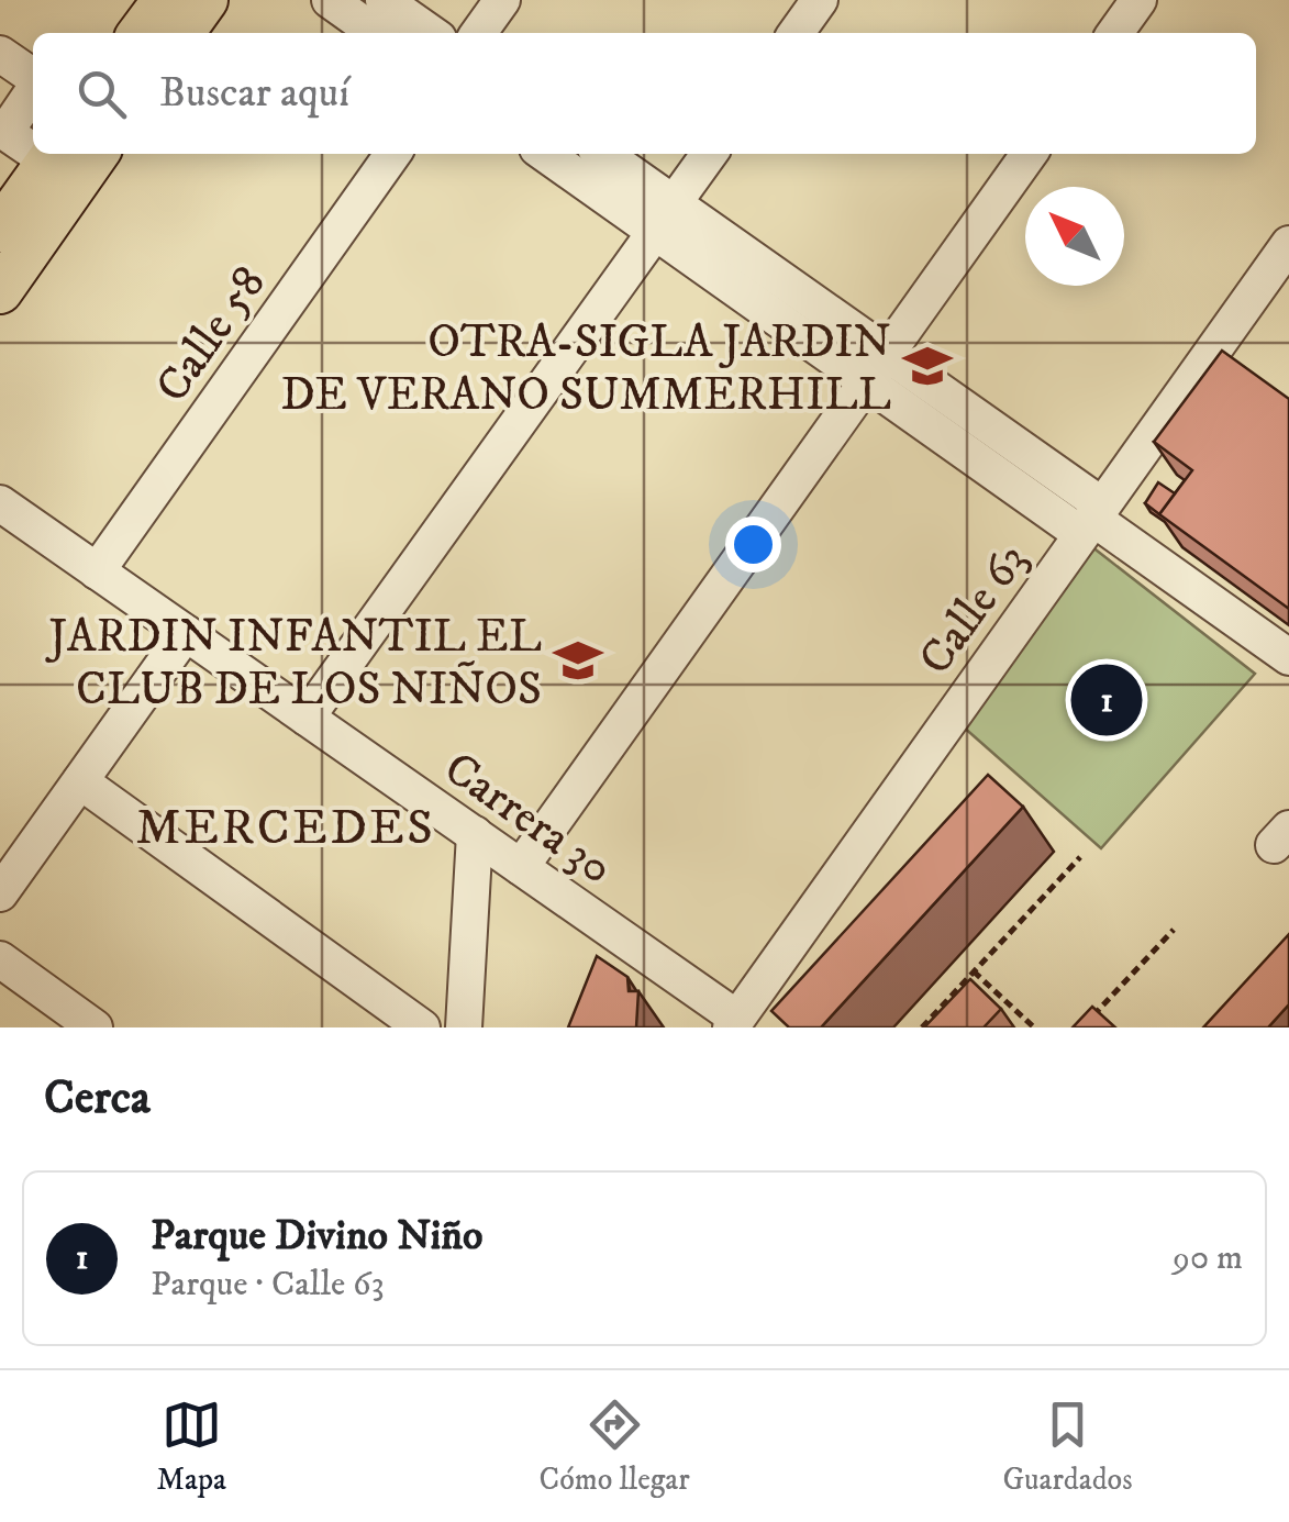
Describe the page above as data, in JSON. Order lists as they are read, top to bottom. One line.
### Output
{"streets":{"street":["Calle 58","Calle 63","Carrera 30"]},"crossings":[["Calle 58","Carrera 30"],["Calle 63","Carrera 30"]],"districts":["MERCEDES"],"places":{"school or university":["OTRA-SIGLA JARDIN DE VERANO SUMMERHILL","JARDIN INFANTIL EL CLUB DE LOS NIÑOS"]},"north":"top left","page":{"search":"Buscar aquí","pins":"1","heading":"Cerca","list":[{"mark":"1","name":"Parque Divino Niño","note":"Parque · Calle 63","value":"90 m"}],"nav":["Mapa","Cómo llegar","Guardados"]}}
